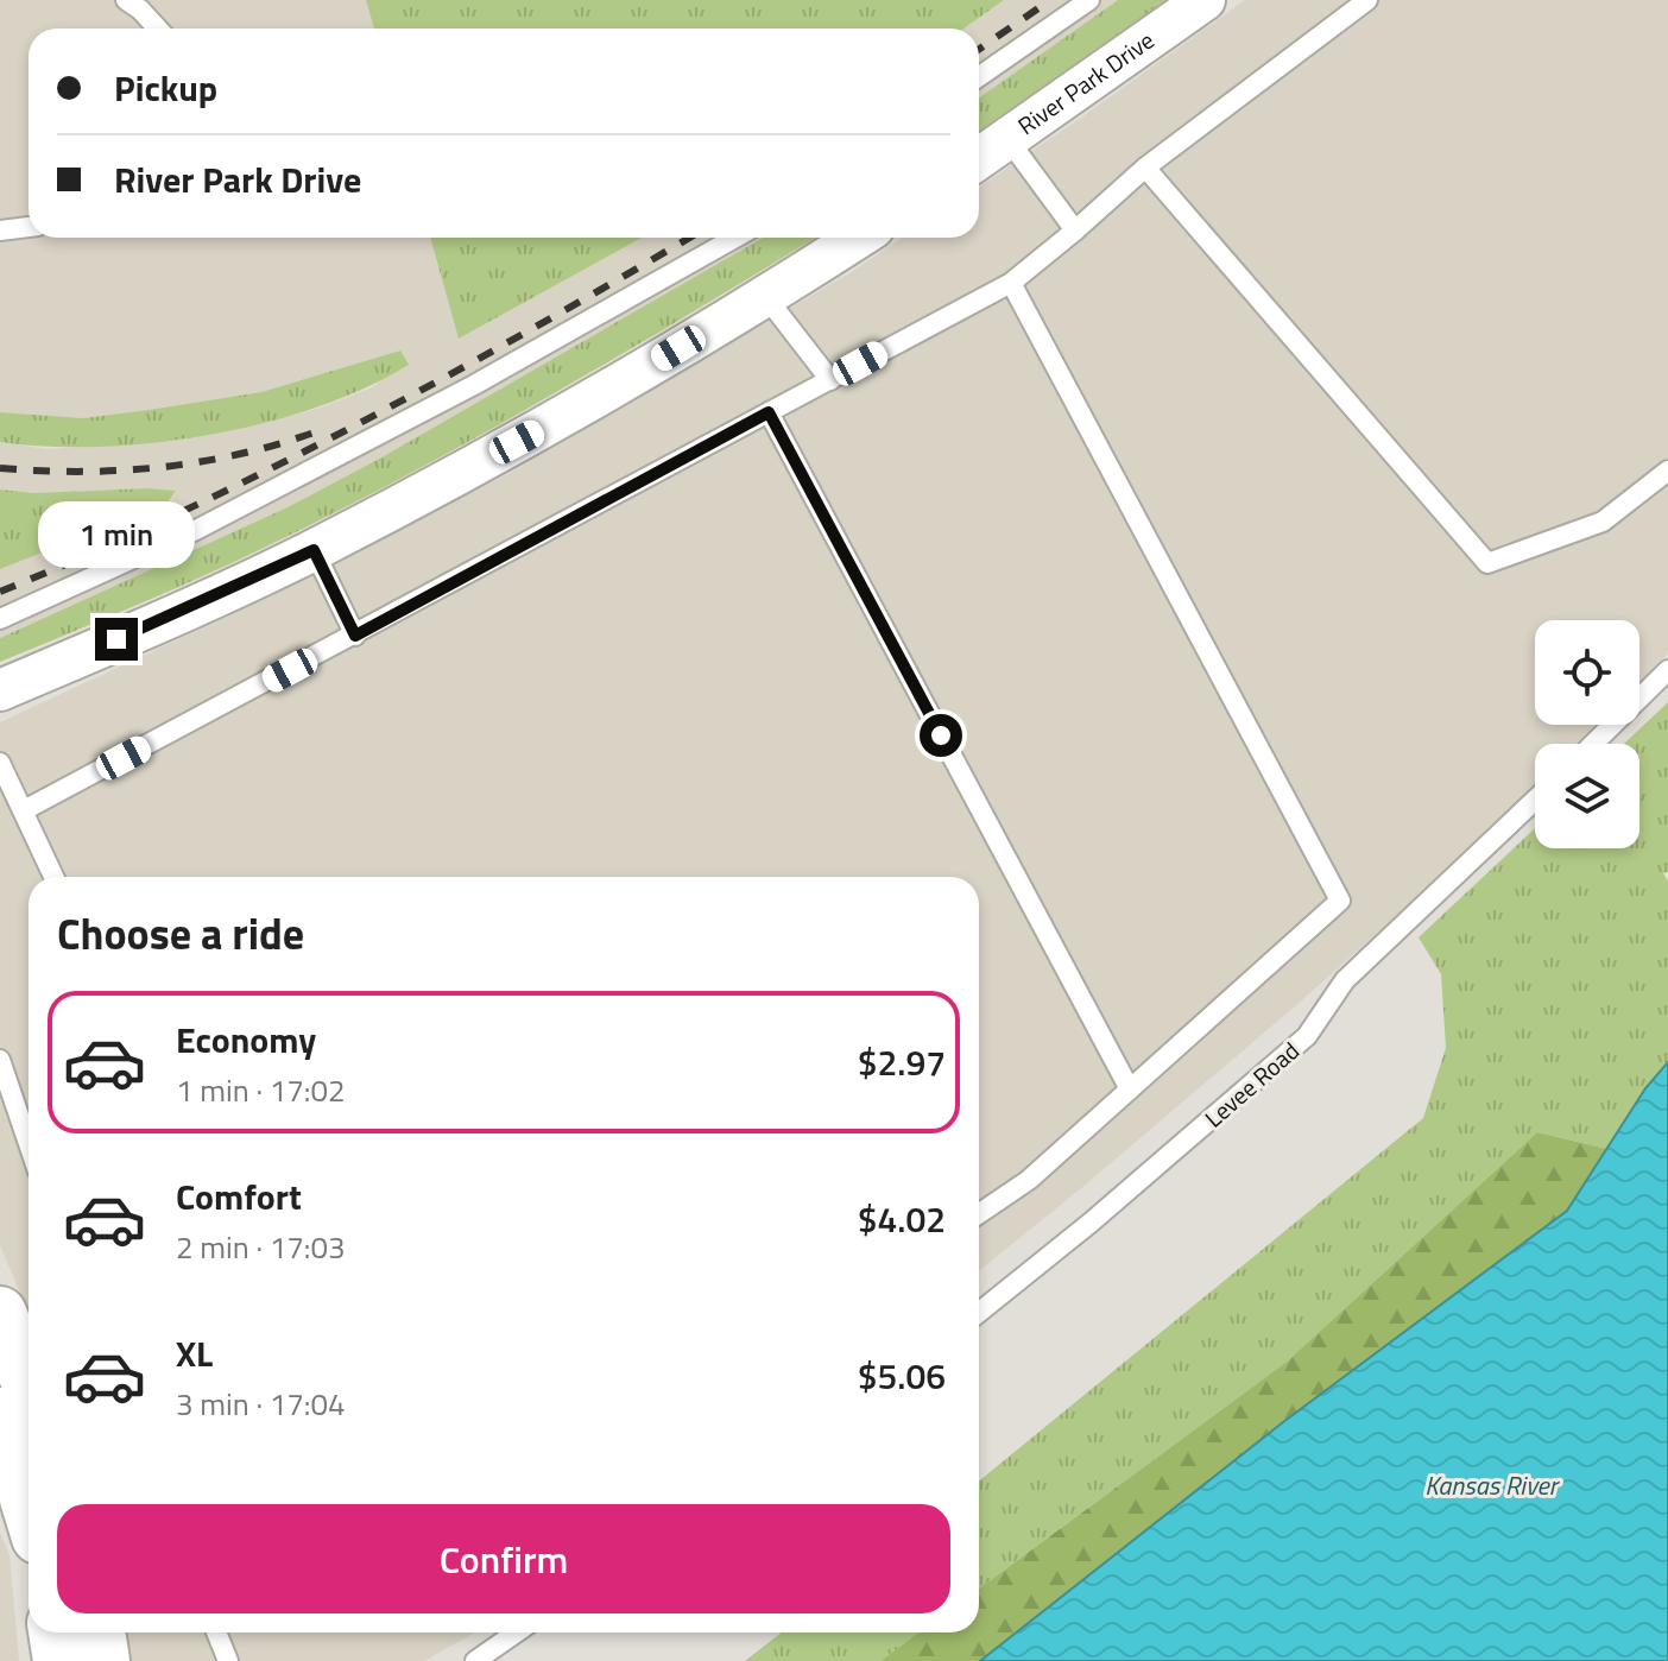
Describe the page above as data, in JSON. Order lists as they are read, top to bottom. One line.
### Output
{"streets":{"street":["River Park Drive"],"lane":["Levee Road"]},"water":["Kansas River"],"page":{"banner":["Pickup","River Park Drive"],"bubble":"1 min","heading":"Choose a ride","list":[{"name":"Economy","note":"1 min · 17:02","value":"$2.97"},{"name":"Comfort","note":"2 min · 17:03","value":"$4.02"},{"name":"XL","note":"3 min · 17:04","value":"$5.06"}],"buttons":"Confirm"}}
